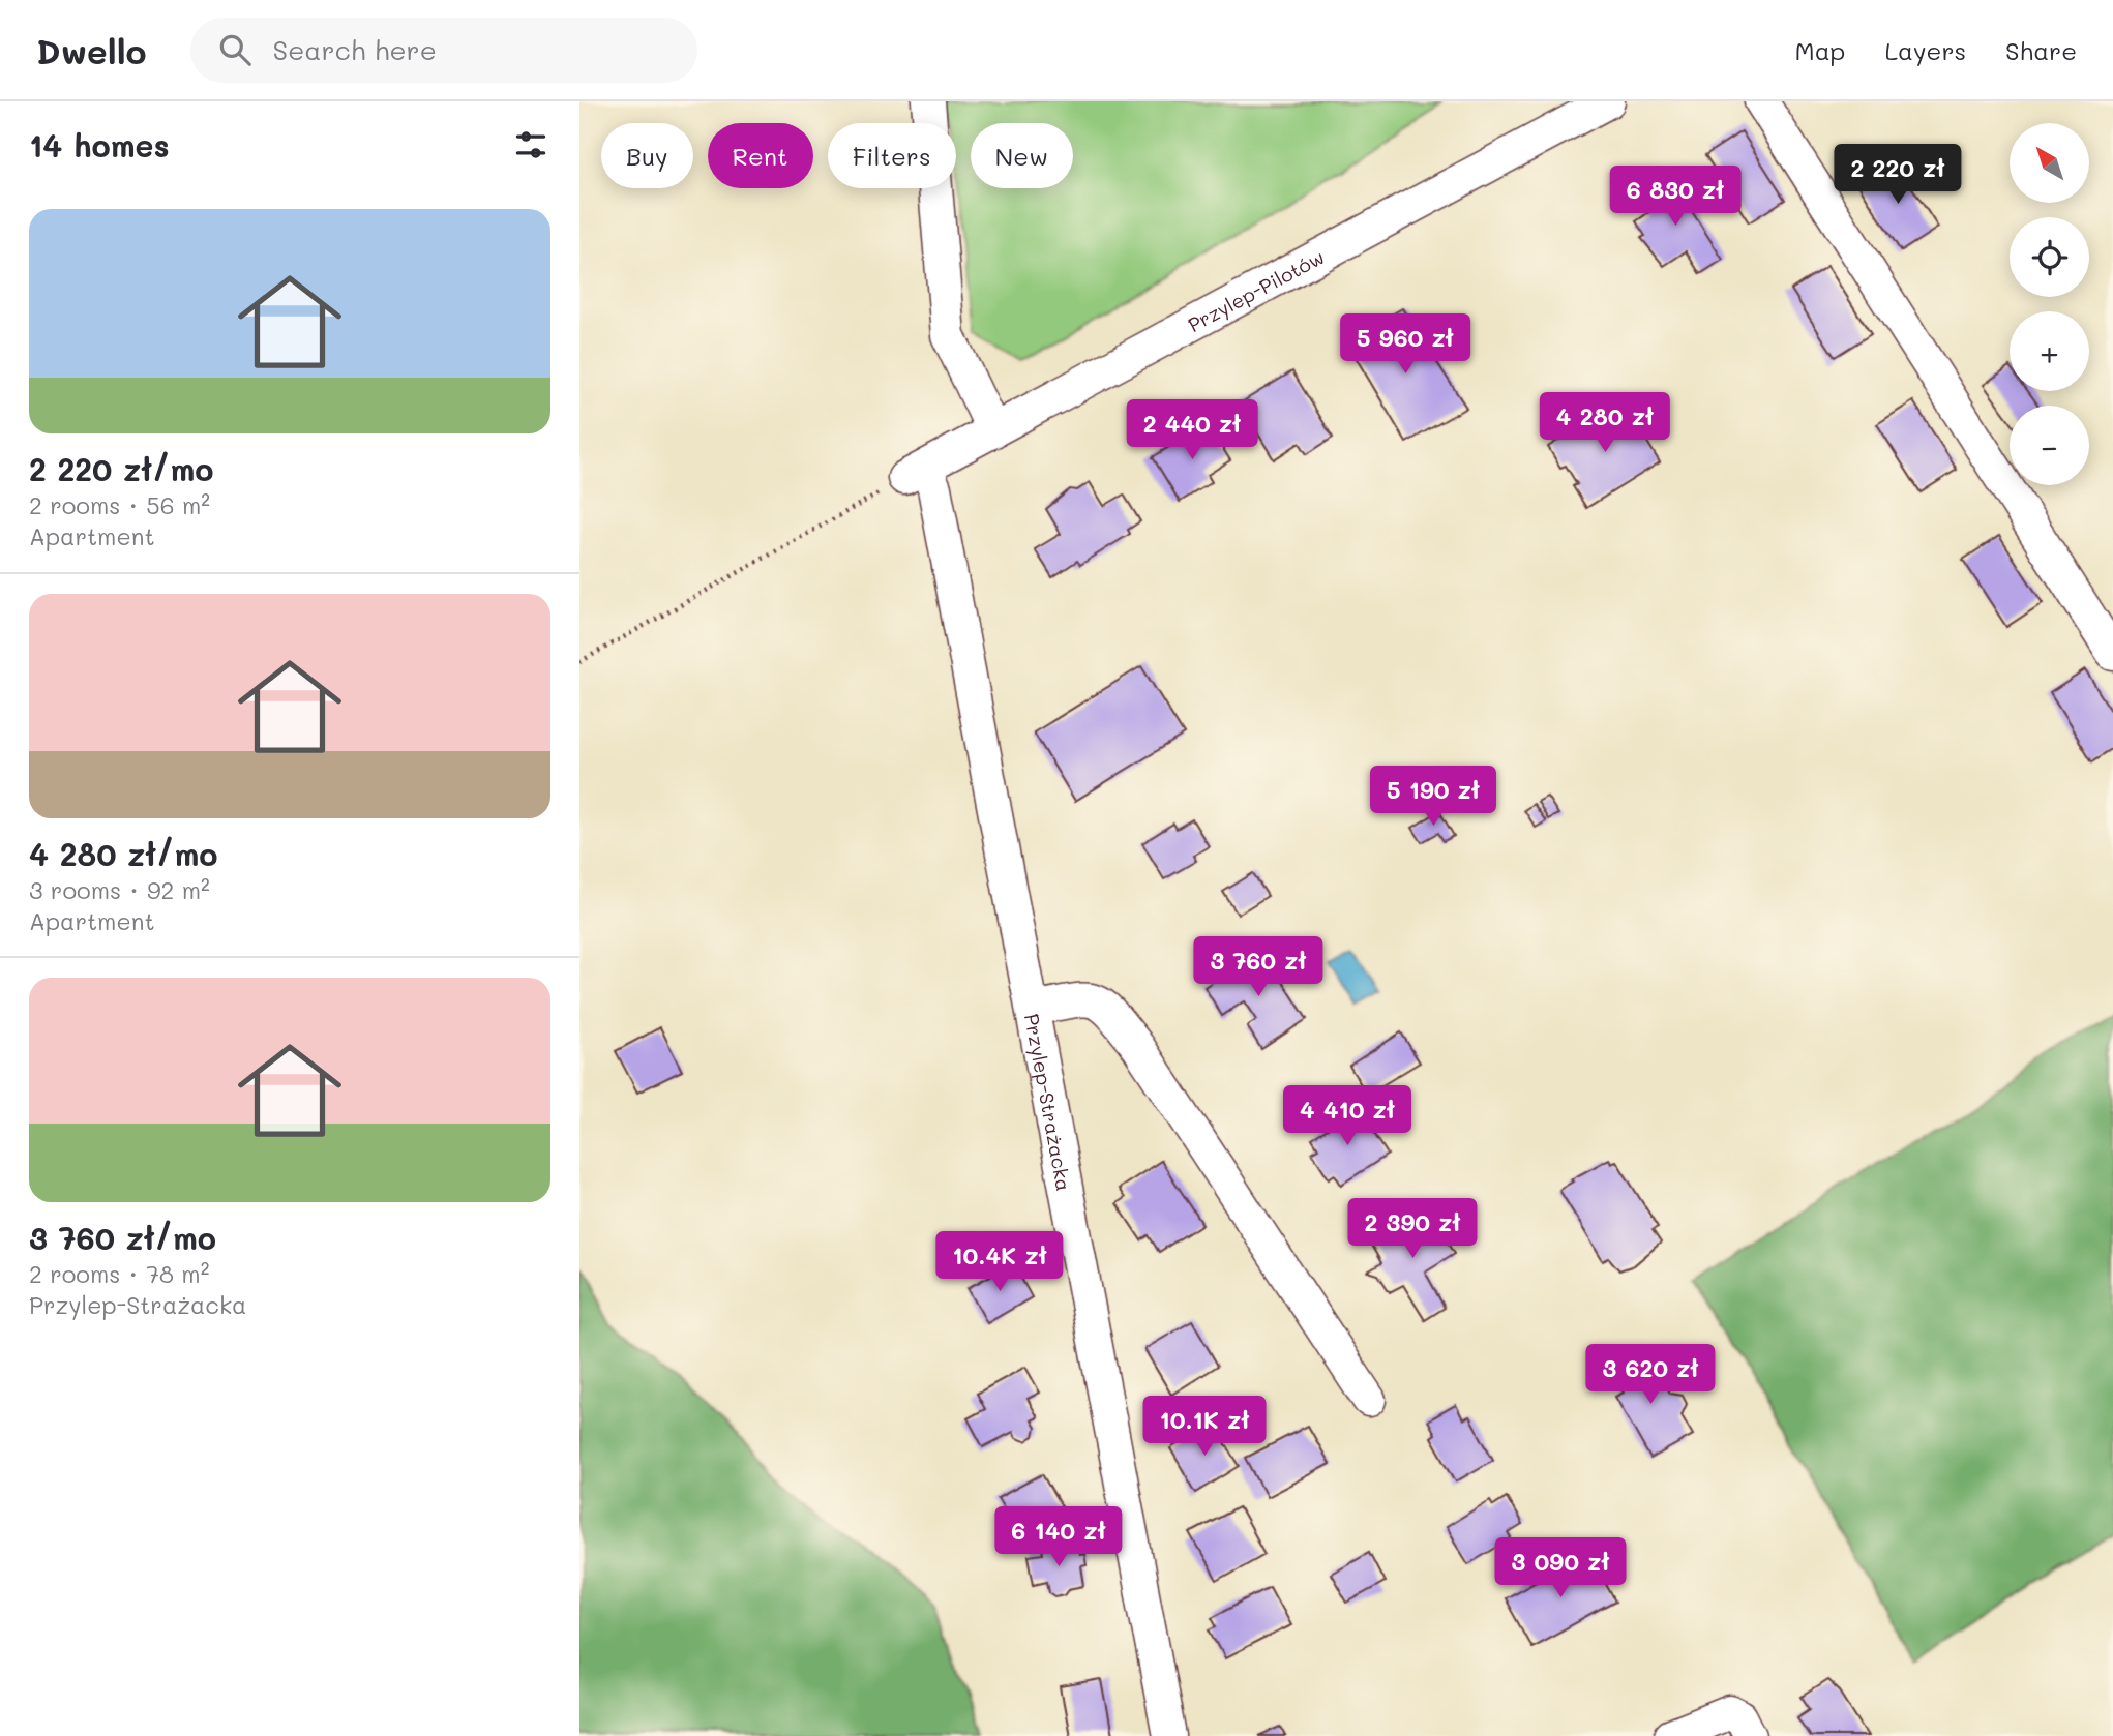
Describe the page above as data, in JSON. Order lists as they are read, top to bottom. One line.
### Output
{"streets":{"street":["Przylep-Pilotów","Przylep-Strażacka"]},"crossings":[["Przylep-Pilotów","Przylep-Strażacka"]],"north":"top left","page":{"header":"Dwello","search":"Search here","nav":["Map","Layers","Share"],"heading":"14 homes","map_buttons":["+","−"],"chip":["Buy","Rent","Filters","New"],"price":["2 220 zł","6 830 zł","5 960 zł","4 280 zł","2 440 zł","5 190 zł","3 760 zł","4 410 zł","2 390 zł","10.4K zł","3 620 zł","10.1K zł","6 140 zł","3 090 zł"],"list":[{"name":"2 220 zł/mo","note":"2 rooms · 56 m² · Apartment"},{"name":"4 280 zł/mo","note":"3 rooms · 92 m² · Apartment"},{"name":"3 760 zł/mo","note":"2 rooms · 78 m² · Przylep-Strażacka"}]}}
